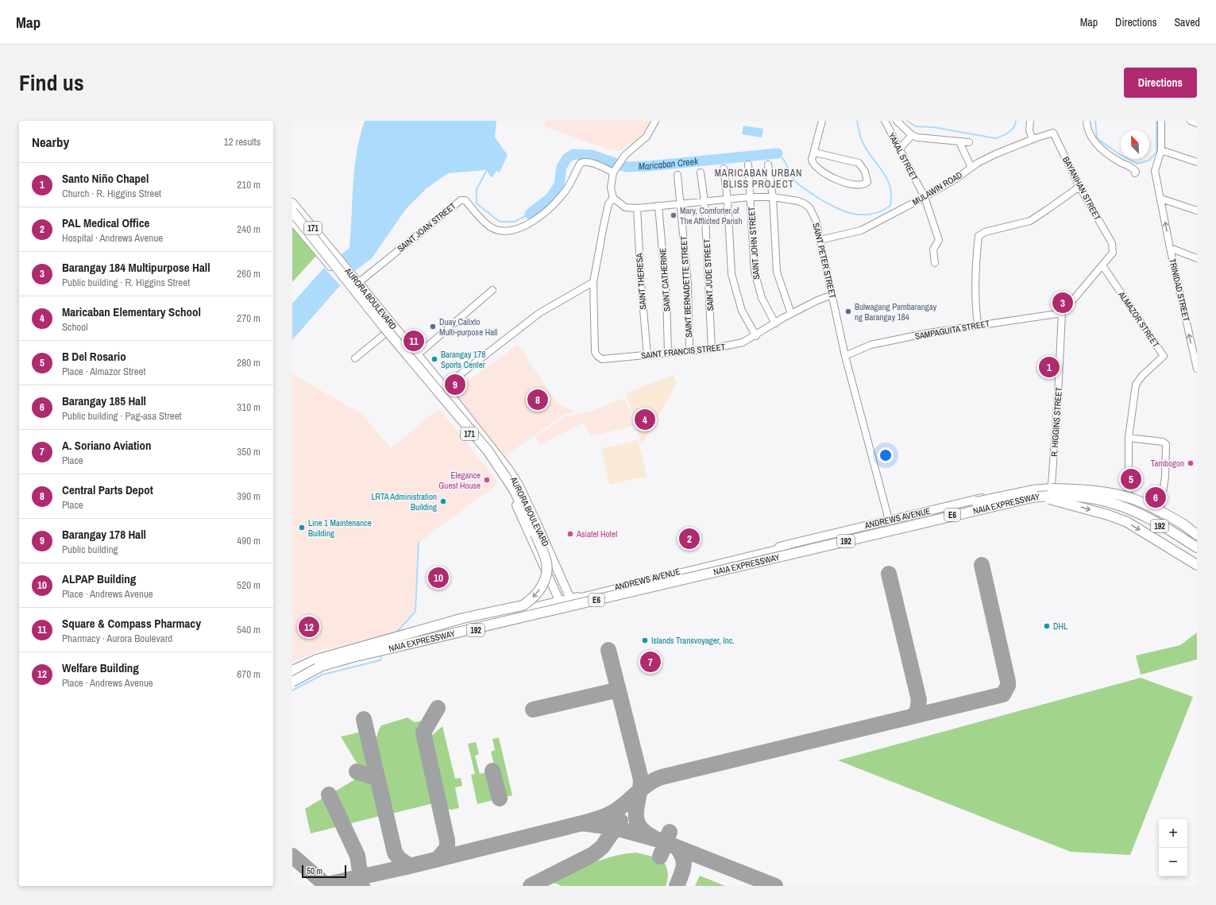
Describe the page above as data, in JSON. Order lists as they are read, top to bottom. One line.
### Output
{"streets":{"highway":["NAIA EXPRESSWAY","E6"],"main road":["171","AURORA BOULEVARD","ANDREWS AVENUE","192"],"street":["YAKAL STREET","MULAWIN ROAD","BAYANIHAN STREET","SAINT JOAN STREET","SAINT JOHN STREET","SAINT PETER STREET","SAINT JUDE STREET","SAINT CATHERINE","SAINT THERESA","SAINT BERNADETTE STREET","TRINIDAD STREET","ALMAZOR STREET","SAMPAGUITA STREET","SAINT FRANCIS STREET","R. HIGGINS STREET"]},"crossings":[["YAKAL STREET","MULAWIN ROAD"],["MULAWIN ROAD","BAYANIHAN STREET"],["MULAWIN ROAD","SAINT PETER STREET"],["BAYANIHAN STREET","ALMAZOR STREET"],["SAINT JOAN STREET","AURORA BOULEVARD"],["SAINT JOHN STREET","SAINT PETER STREET"],["SAINT JOHN STREET","SAINT FRANCIS STREET"],["SAINT PETER STREET","SAINT JUDE STREET"],["SAINT PETER STREET","SAINT CATHERINE"],["SAINT PETER STREET","SAINT THERESA"],["SAINT PETER STREET","SAINT BERNADETTE STREET"],["SAINT PETER STREET","SAMPAGUITA STREET"],["SAINT PETER STREET","SAINT FRANCIS STREET"],["SAINT PETER STREET","ANDREWS AVENUE"],["SAINT JUDE STREET","SAINT FRANCIS STREET"],["SAINT CATHERINE","SAINT FRANCIS STREET"],["SAINT THERESA","SAINT FRANCIS STREET"],["SAINT BERNADETTE STREET","SAINT FRANCIS STREET"],["AURORA BOULEVARD","ANDREWS AVENUE"],["ALMAZOR STREET","ANDREWS AVENUE"],["SAMPAGUITA STREET","R. HIGGINS STREET"],["R. HIGGINS STREET","ANDREWS AVENUE"],["NAIA EXPRESSWAY","ANDREWS AVENUE"]],"one_way":["TRINIDAD STREET"],"districts":["MARICABAN URBAN BLISS PROJECT"],"water":["Maricaban Creek"],"places":["Mary, Comforter of The Afflicted Parish","Bulwagang Pambarangay ng Barangay 184","Duay Calixto Multi-purpose Hall","Barangay 178 Sports Center","Tambogon","Elegance Guest House","LRTA Administration Building","Line 1 Maintenance Building","Asiatel Hotel","DHL","Islands Transvoyager, Inc."],"scale_bar":"50 m","north":"top left","page":{"header":"Map","nav":["Map","Directions","Saved"],"title":"Find us","buttons":"Directions","heading":["Nearby","12 results"],"list":[{"mark":"1","name":"Santo Niño Chapel","note":"Church · R. Higgins Street","value":"210 m"},{"mark":"2","name":"PAL Medical Office","note":"Hospital · Andrews Avenue","value":"240 m"},{"mark":"3","name":"Barangay 184 Multipurpose Hall","note":"Public building · R. Higgins Street","value":"260 m"},{"mark":"4","name":"Maricaban Elementary School","note":"School","value":"270 m"},{"mark":"5","name":"B Del Rosario","note":"Place · Almazor Street","value":"280 m"},{"mark":"6","name":"Barangay 185 Hall","note":"Public building · Pag-asa Street","value":"310 m"},{"mark":"7","name":"A. Soriano Aviation","note":"Place","value":"350 m"},{"mark":"8","name":"Central Parts Depot","note":"Place","value":"390 m"},{"mark":"9","name":"Barangay 178 Hall","note":"Public building","value":"490 m"},{"mark":"10","name":"ALPAP Building","note":"Place · Andrews Avenue","value":"520 m"},{"mark":"11","name":"Square & Compass Pharmacy","note":"Pharmacy · Aurora Boulevard","value":"540 m"},{"mark":"12","name":"Welfare Building","note":"Place · Andrews Avenue","value":"670 m"}],"pins":["3","11","1","9","8","4","5","6","2","10","12","7"],"map_buttons":["+","−"],"scale":"50 m"}}
